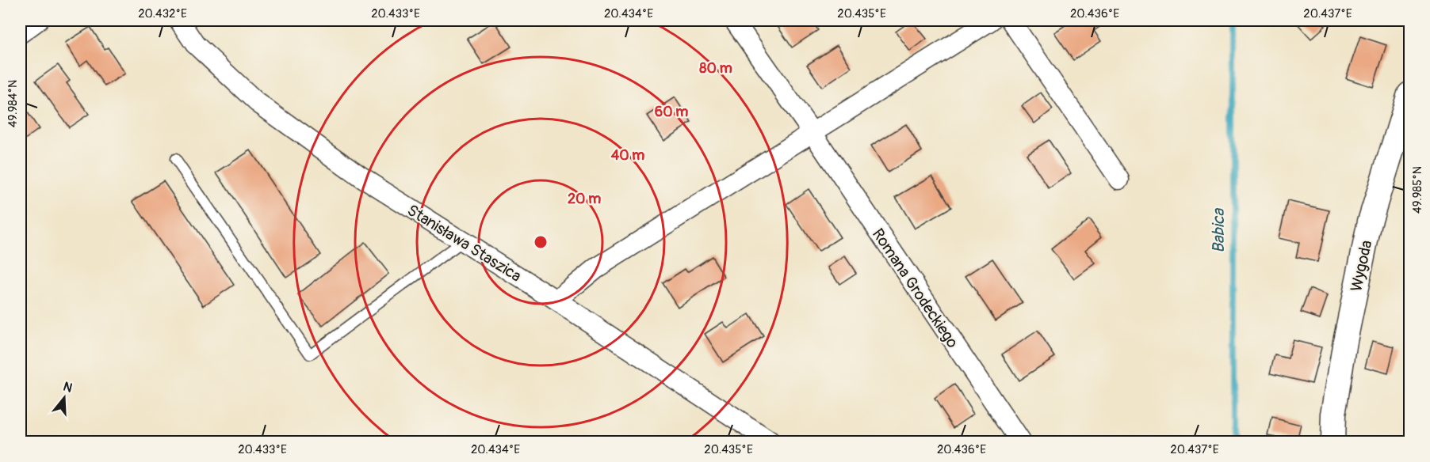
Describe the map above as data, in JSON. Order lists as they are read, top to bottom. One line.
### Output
{"streets":{"street":["Stanisława Staszica","Wygoda","Romana Grodeckiego"]},"water":["Babica"],"north":"top","coordinates":["20.432°E","20.433°E","20.434°E","20.435°E","20.436°E","20.437°E","49.984°N","49.985°N"],"rings":["80 m","60 m","40 m","20 m"]}
